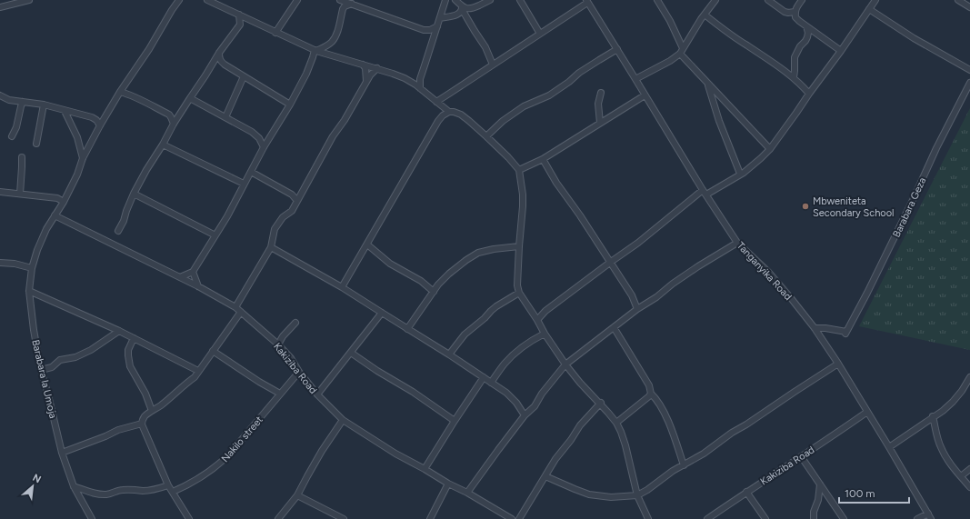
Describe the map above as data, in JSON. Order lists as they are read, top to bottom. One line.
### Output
{"streets":{"street":["Barabara Geza","Tanganyika Road","Kakiziba Road","Barabara la Umoja","Nakilo street"]},"crossings":[["Barabara Geza","Tanganyika Road"],["Tanganyika Road","Kakiziba Road"],["Kakiziba Road","Barabara la Umoja"],["Kakiziba Road","Nakilo street"]],"places":["Mbweniteta Secondary School"],"scale_bar":"100 m","north":"top right"}
